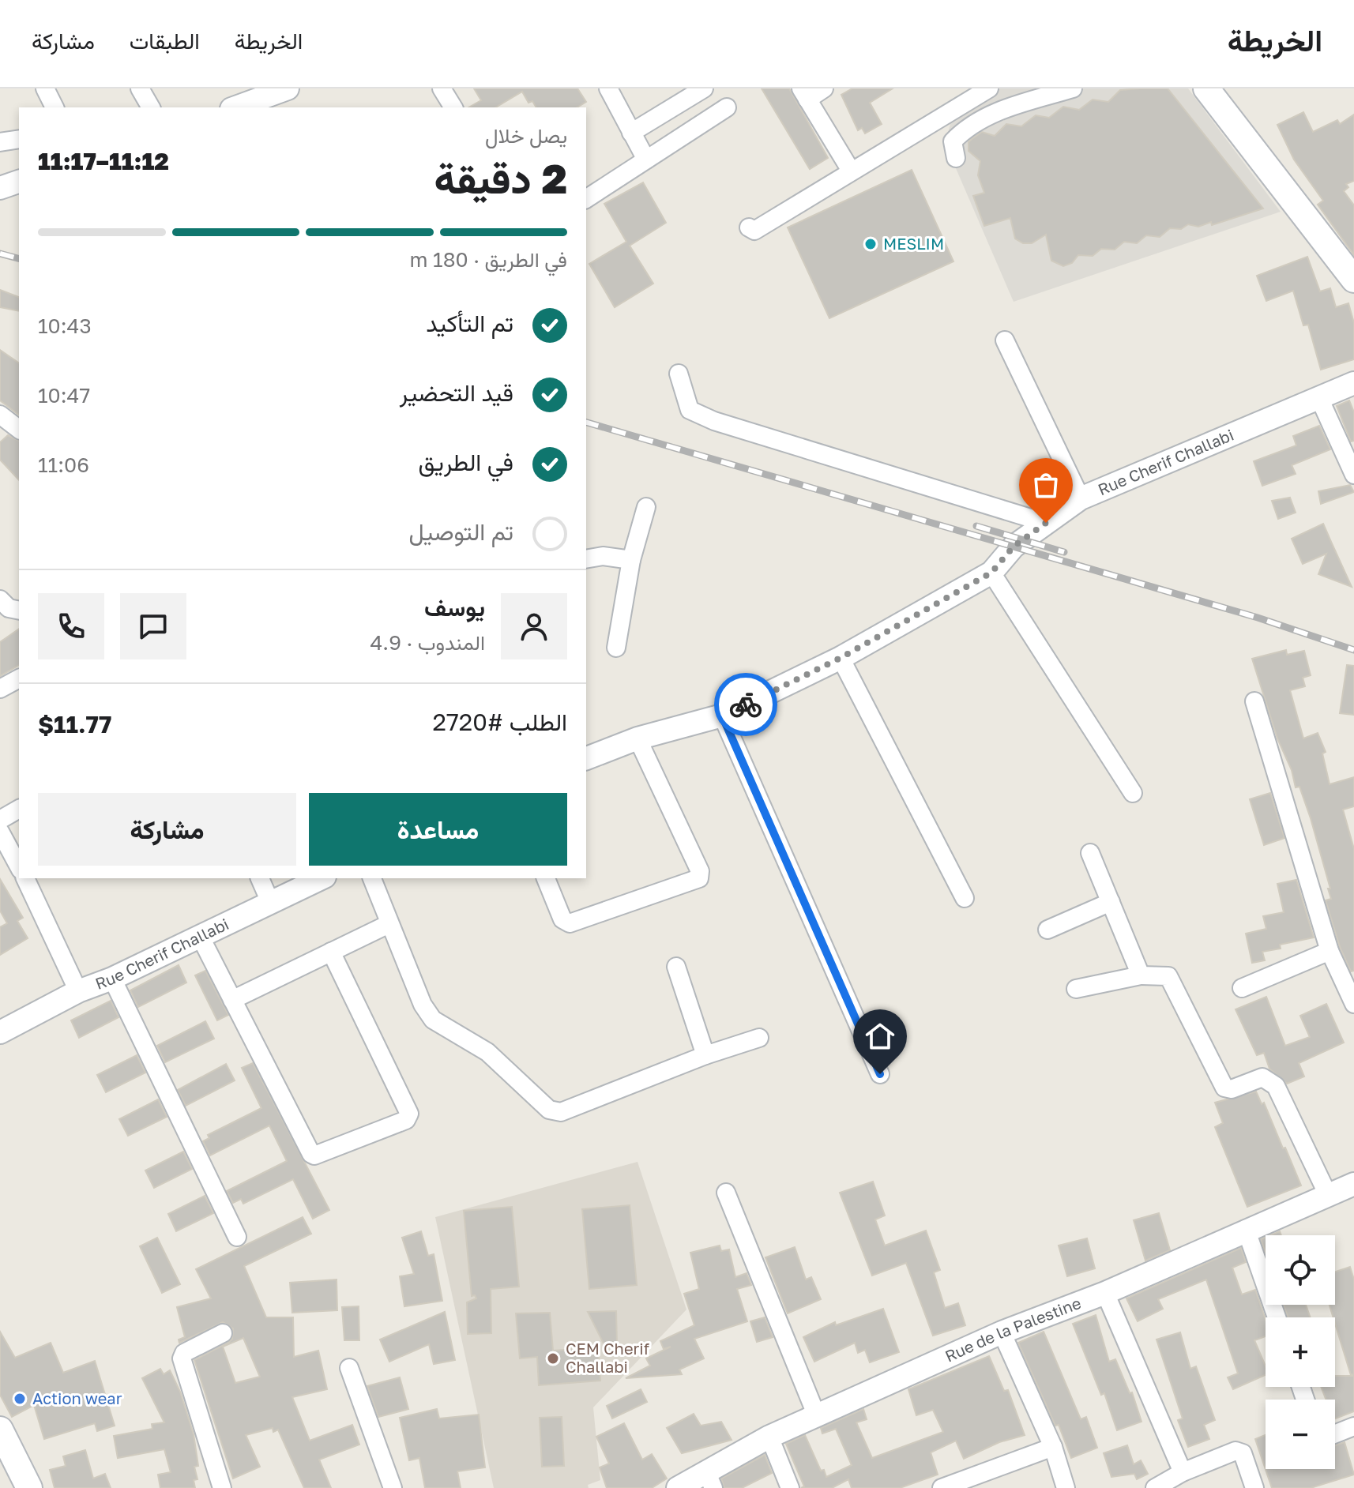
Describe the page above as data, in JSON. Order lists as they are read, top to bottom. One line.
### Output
{"streets":{"street":["Rue Cherif Challabi","Rue de la Palestine"]},"places":["MESLIM","CEM Cherif Challabi","Action wear"],"page":{"header":"الخريطة","nav":["الخريطة","الطبقات","مشاركة"],"heading":["2 دقيقة","يصل خلال","11:12–11:17"],"panel":["يوسف","المندوب · 4.9","الطلب #2720","$11.77"],"bar":"في الطريق · 180 m","list":[["تم التأكيد","10:43"],["قيد التحضير","10:47"],["في الطريق","11:06"],"تم التوصيل"],"buttons":["مساعدة","مشاركة"],"map_buttons":["+","−"]}}
